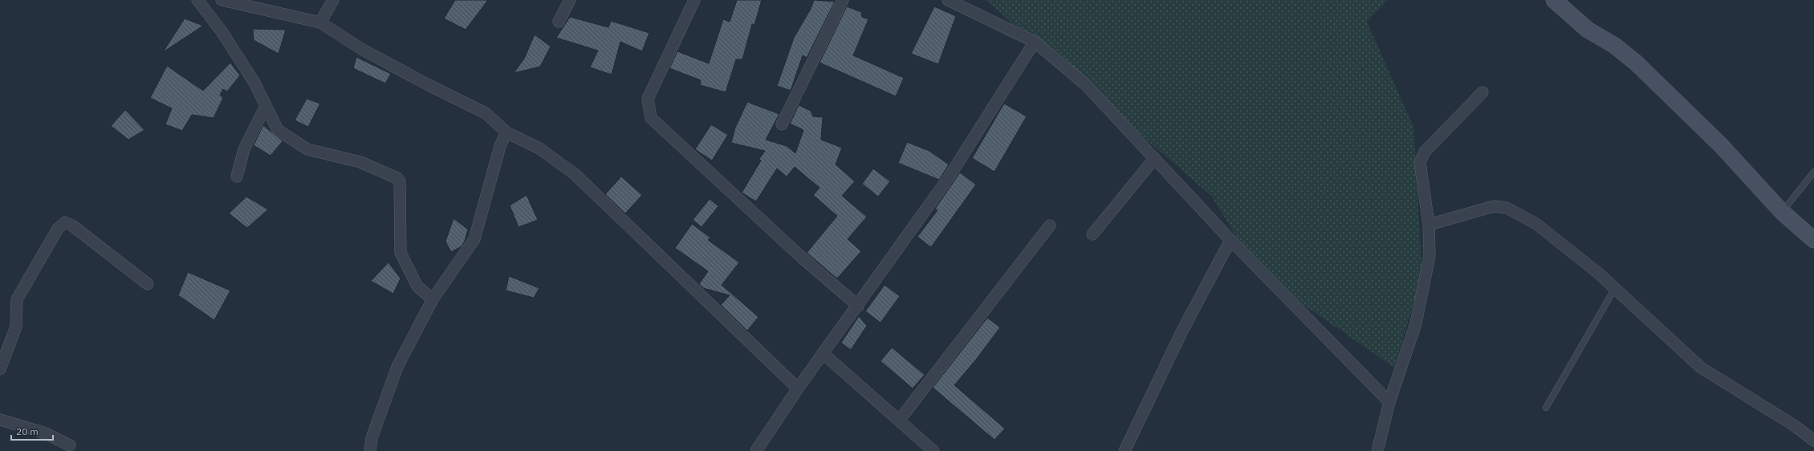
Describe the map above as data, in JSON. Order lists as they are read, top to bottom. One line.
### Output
{"scale_bar":"20 m"}
